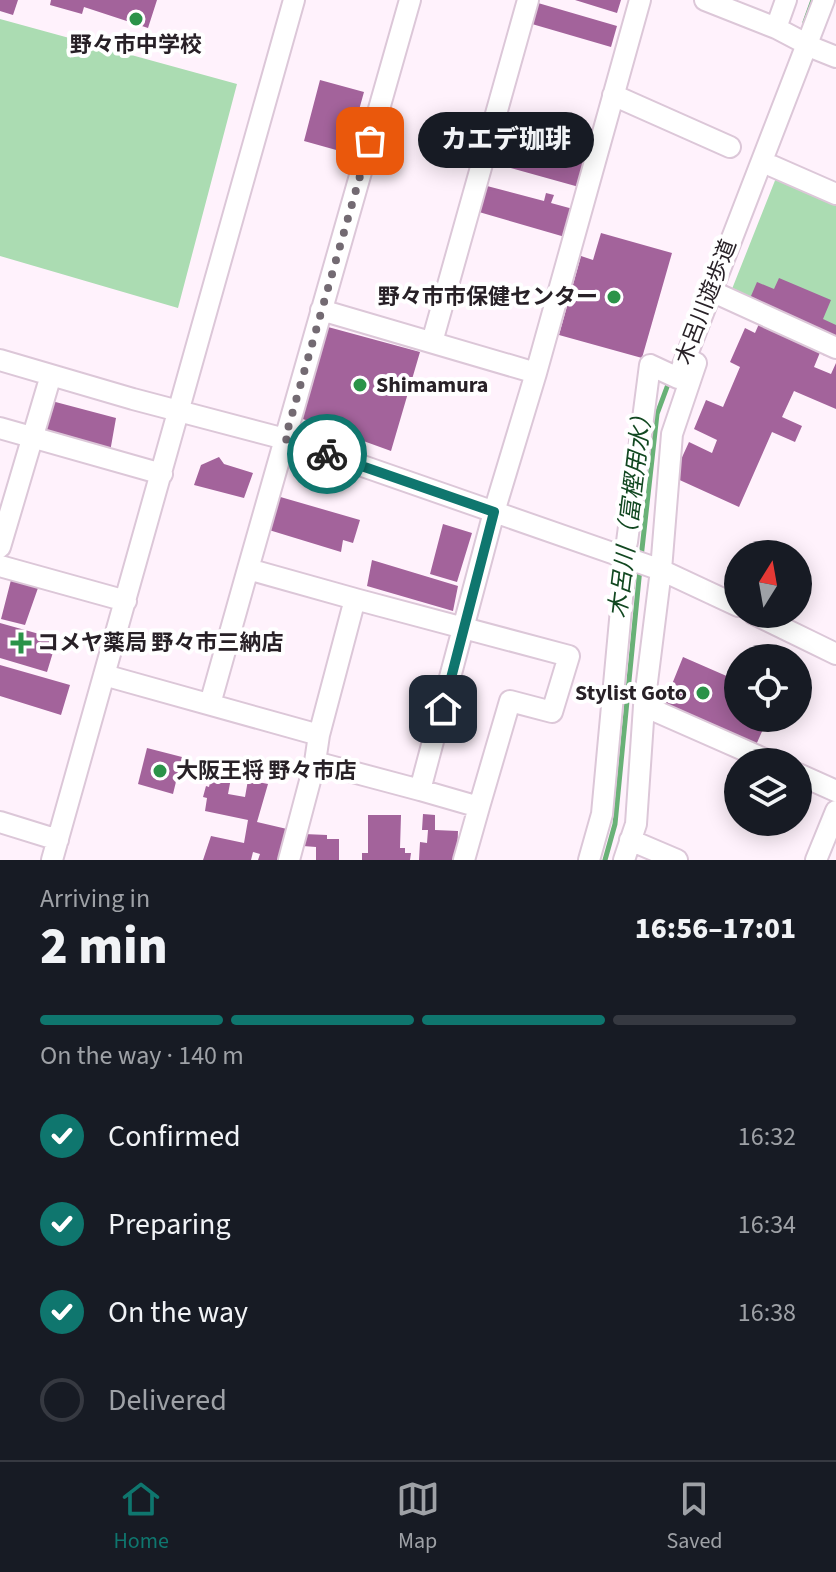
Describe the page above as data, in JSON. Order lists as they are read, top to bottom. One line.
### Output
{"streets":{"street":["木呂川遊歩道"]},"water":["木呂川（富樫用水）"],"places":{"other":["野々市中学校","カエデ珈琲","野々市市保健センター","Shimamura","Stylist Goto","大阪王将 野々市店"],"health":["コメヤ薬局 野々市三納店"]},"north":"top","page":{"bubble":"カエデ珈琲","heading":["2 min","Arriving in","16:56–17:01"],"bar":"On the way · 140 m","list":[["Confirmed","16:32"],["Preparing","16:34"],["On the way","16:38"],"Delivered"],"tabs":["Home","Map","Saved"]}}
